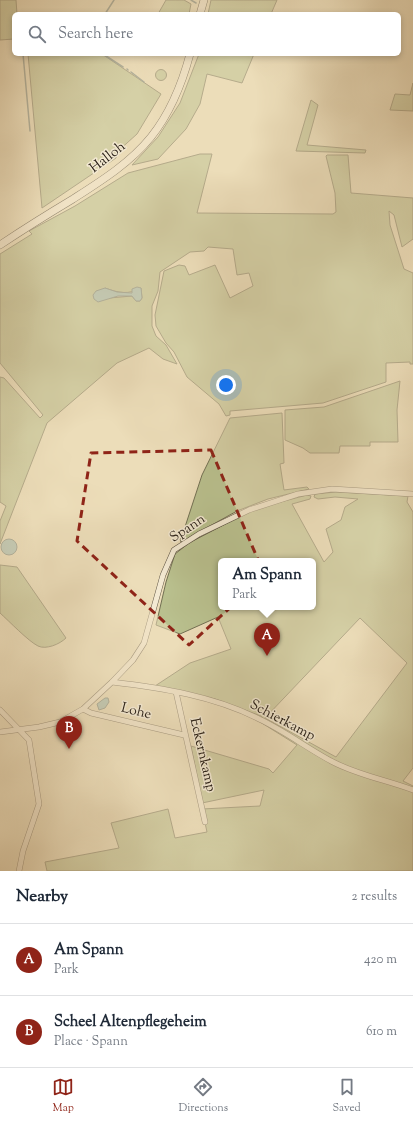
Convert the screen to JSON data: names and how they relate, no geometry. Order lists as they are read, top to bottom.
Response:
{
  "streets": {
    "main road": ["Halloh"],
    "street": [
      "Spann",
      "Lohe",
      "Schierkamp",
      "Eckernkamp"
    ]
  },
  "crossings": [
    ["Spann", "Lohe"],
    ["Spann", "Schierkamp"],
    ["Lohe", "Eckernkamp"],
    ["Schierkamp", "Eckernkamp"]
  ],
  "page": {
    "search": "Search here",
    "popup": ["Am Spann", "Park"],
    "pins": ["A", "B"],
    "heading": ["Nearby", "2 results"],
    "list": [
      {
        "mark": "A",
        "name": "Am Spann",
        "note": "Park",
        "value": "420 m"
      },
      {
        "mark": "B",
        "name": "Scheel Altenpflegeheim",
        "note": "Place · Spann",
        "value": "610 m"
      }
    ],
    "nav": ["Map", "Directions", "Saved"]
  }
}
